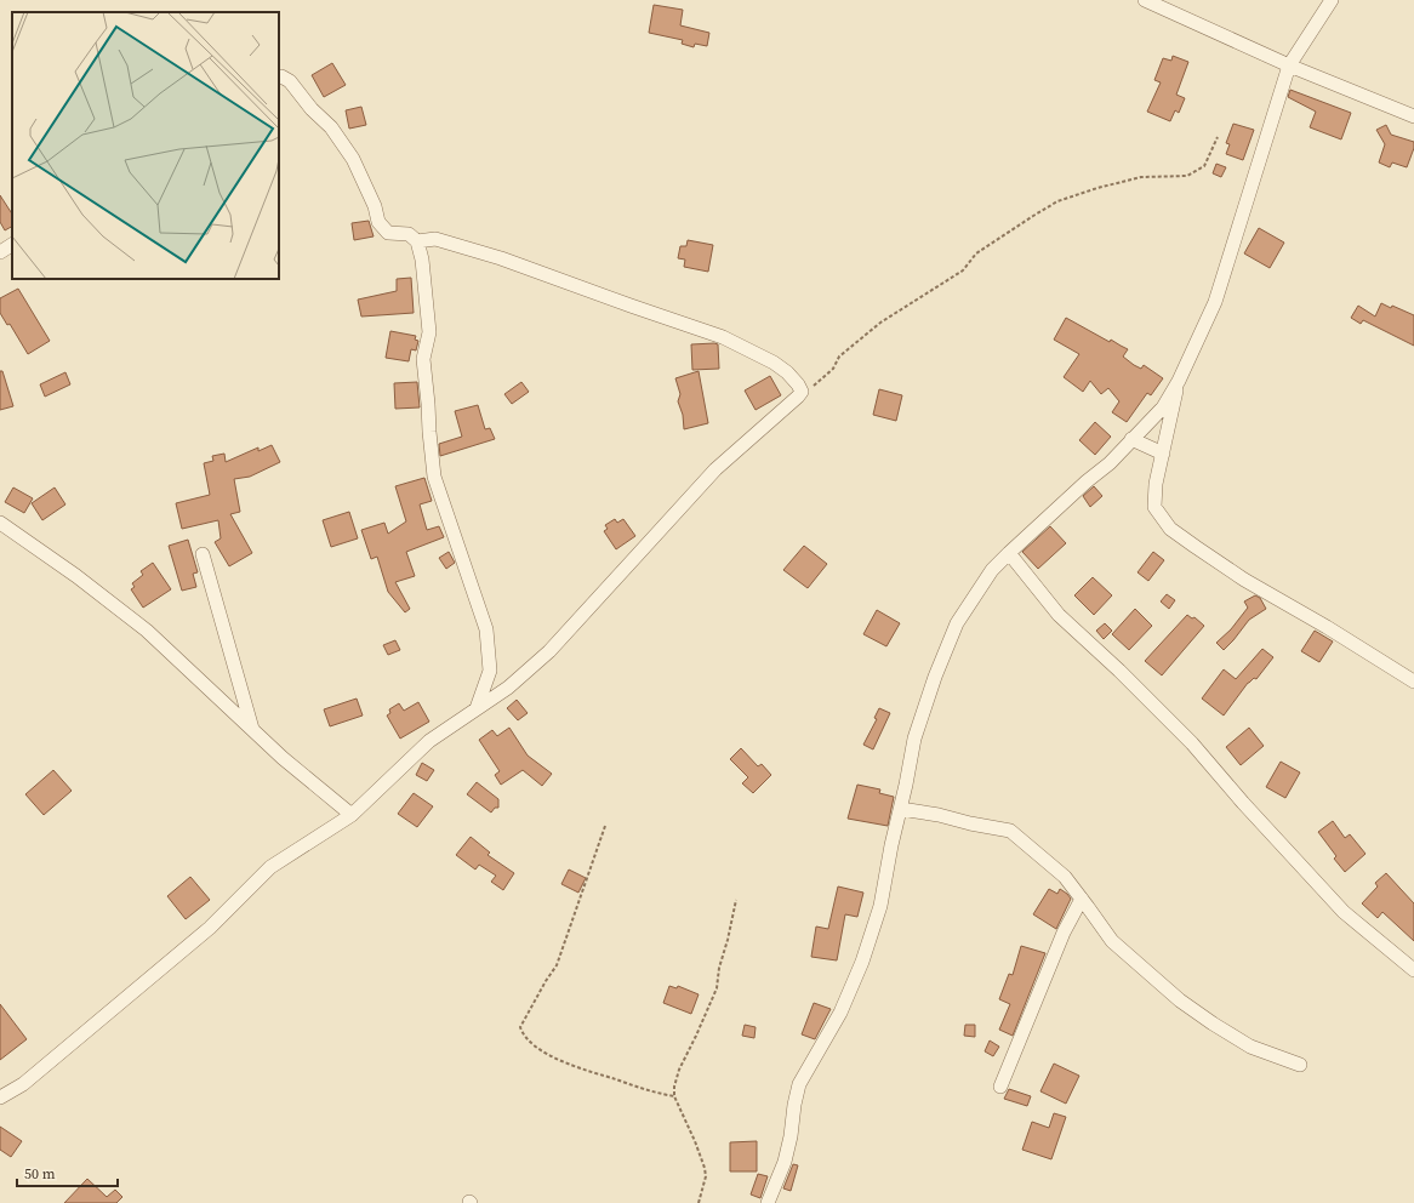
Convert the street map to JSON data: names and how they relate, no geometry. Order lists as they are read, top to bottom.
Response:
{
  "scale_bar": "50 m"
}
